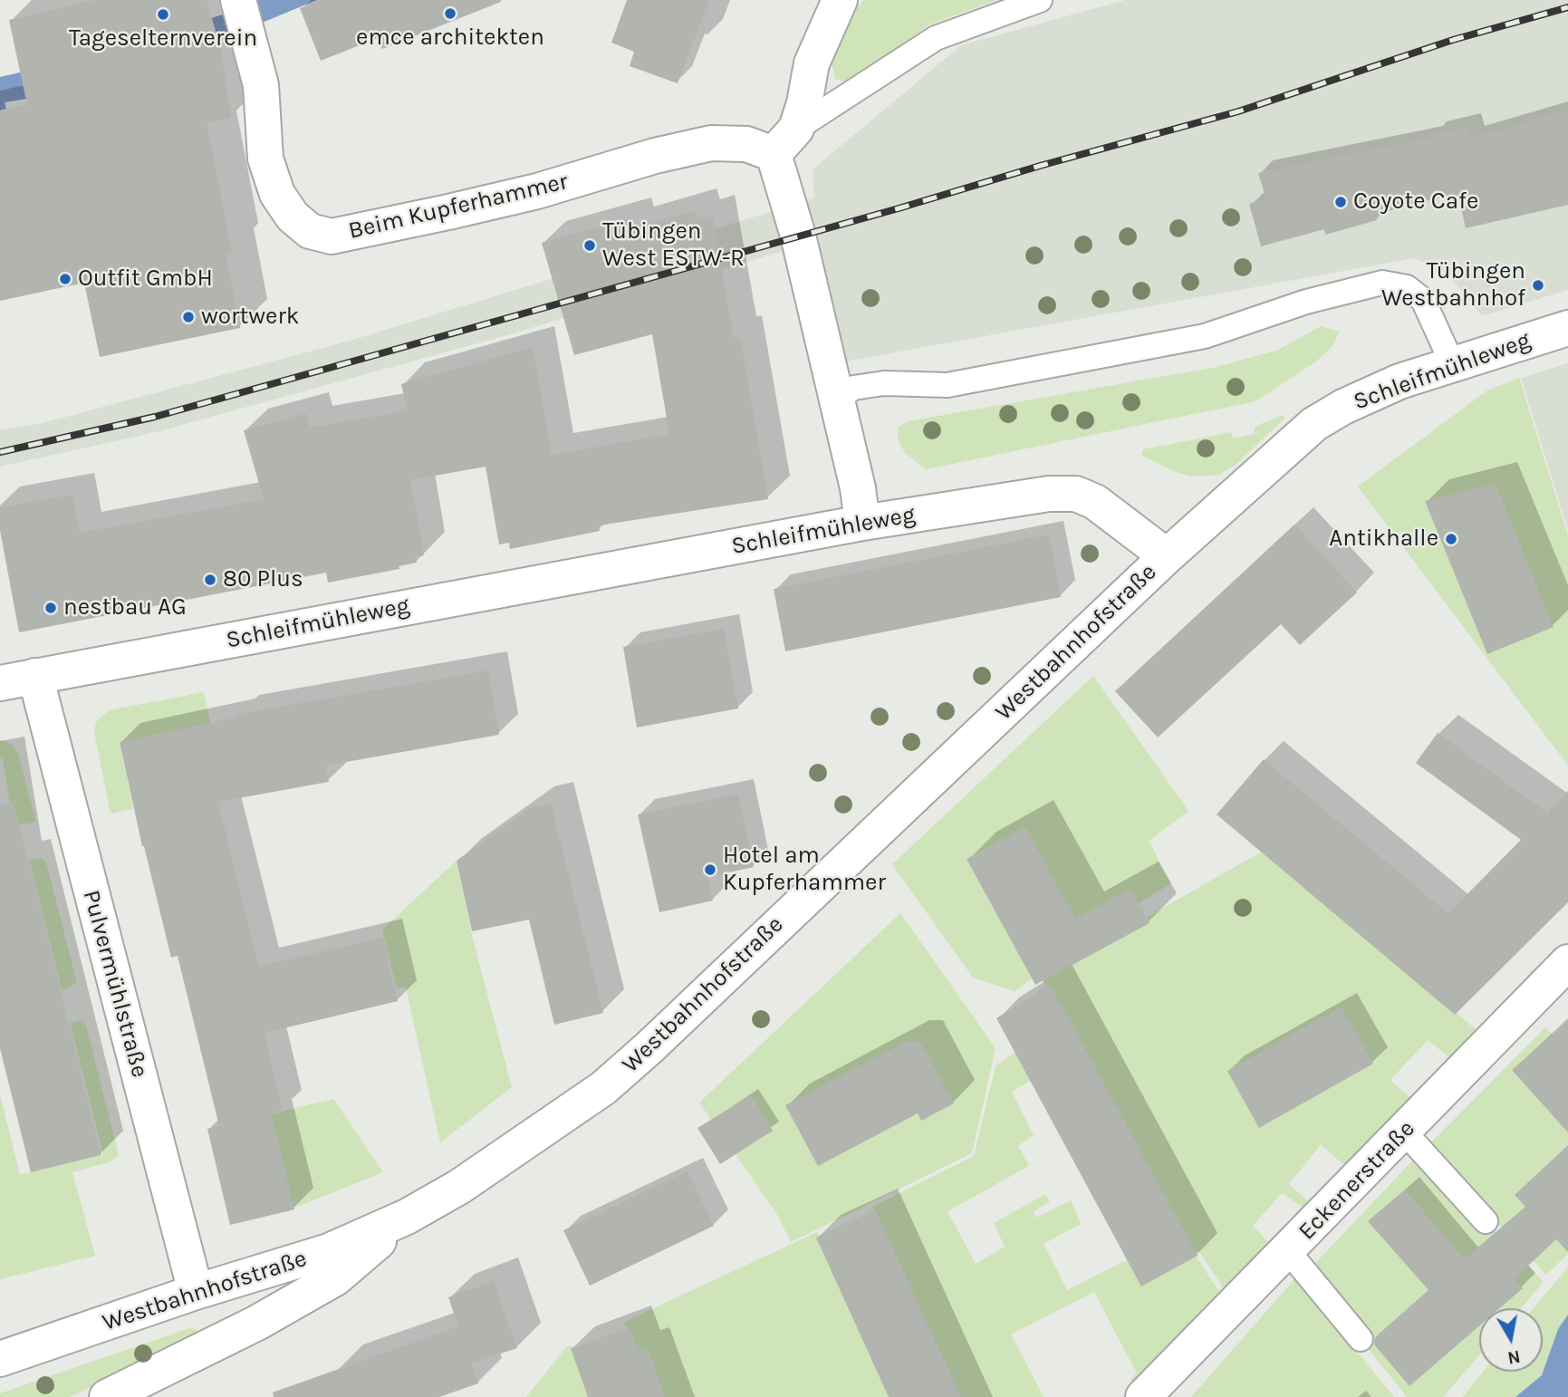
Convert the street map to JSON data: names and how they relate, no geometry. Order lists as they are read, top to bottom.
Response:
{
  "streets": {
    "street": [
      "Beim Kupferhammer",
      "Schleifmühleweg",
      "Westbahnhofstraße",
      "Pulvermühlstraße",
      "Eckenerstraße"
    ]
  },
  "crossings": [
    ["Schleifmühleweg", "Westbahnhofstraße"],
    ["Schleifmühleweg", "Pulvermühlstraße"],
    ["Westbahnhofstraße", "Pulvermühlstraße"]
  ],
  "places": [
    "emce architekten",
    "Tageselternverein",
    "Coyote Cafe",
    "Tübingen West ESTW-R",
    "Outfit GmbH",
    "Tübingen Westbahnhof",
    "wortwerk",
    "Antikhalle",
    "80 Plus",
    "nestbau AG",
    "Hotel am Kupferhammer"
  ],
  "north": "bottom"
}
